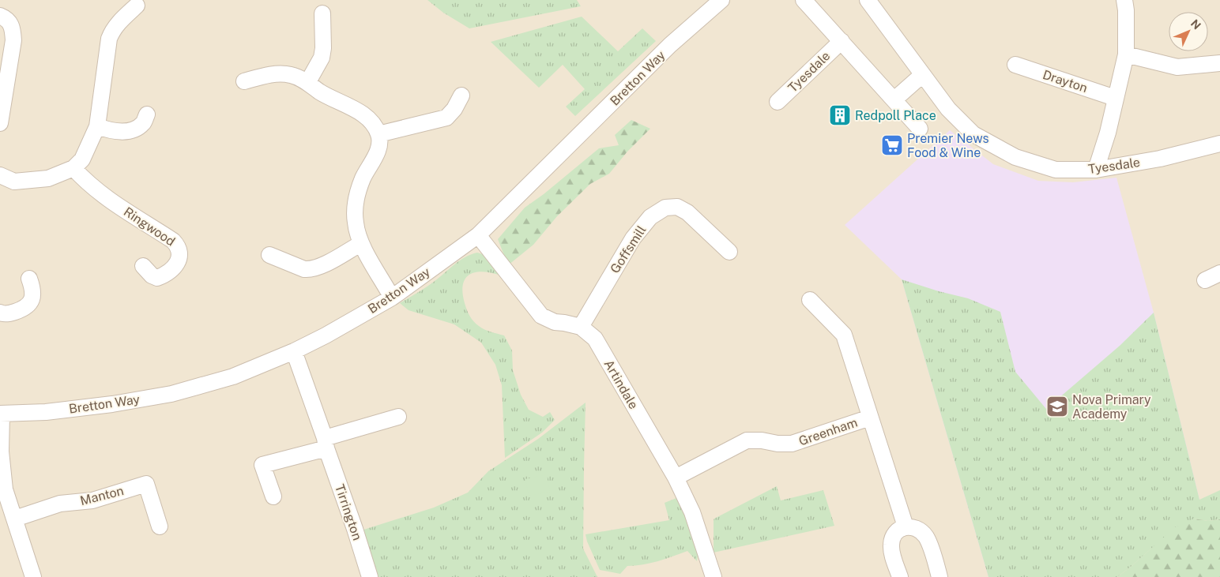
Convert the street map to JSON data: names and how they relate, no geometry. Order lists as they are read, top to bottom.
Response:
{
  "streets": {
    "street": [
      "Tyesdale",
      "Bretton Way",
      "Drayton",
      "Ringwood",
      "Goffsmill",
      "Artindale",
      "Greenham",
      "Manton",
      "Tirrington"
    ]
  },
  "crossings": [
    ["Bretton Way", "Tirrington"],
    ["Goffsmill", "Artindale"],
    ["Artindale", "Greenham"]
  ],
  "places": {
    "building": ["Redpoll Place"],
    "supermarket": ["Premier News Food & Wine"],
    "school or university": ["Nova Primary Academy"]
  },
  "north": "top right"
}
